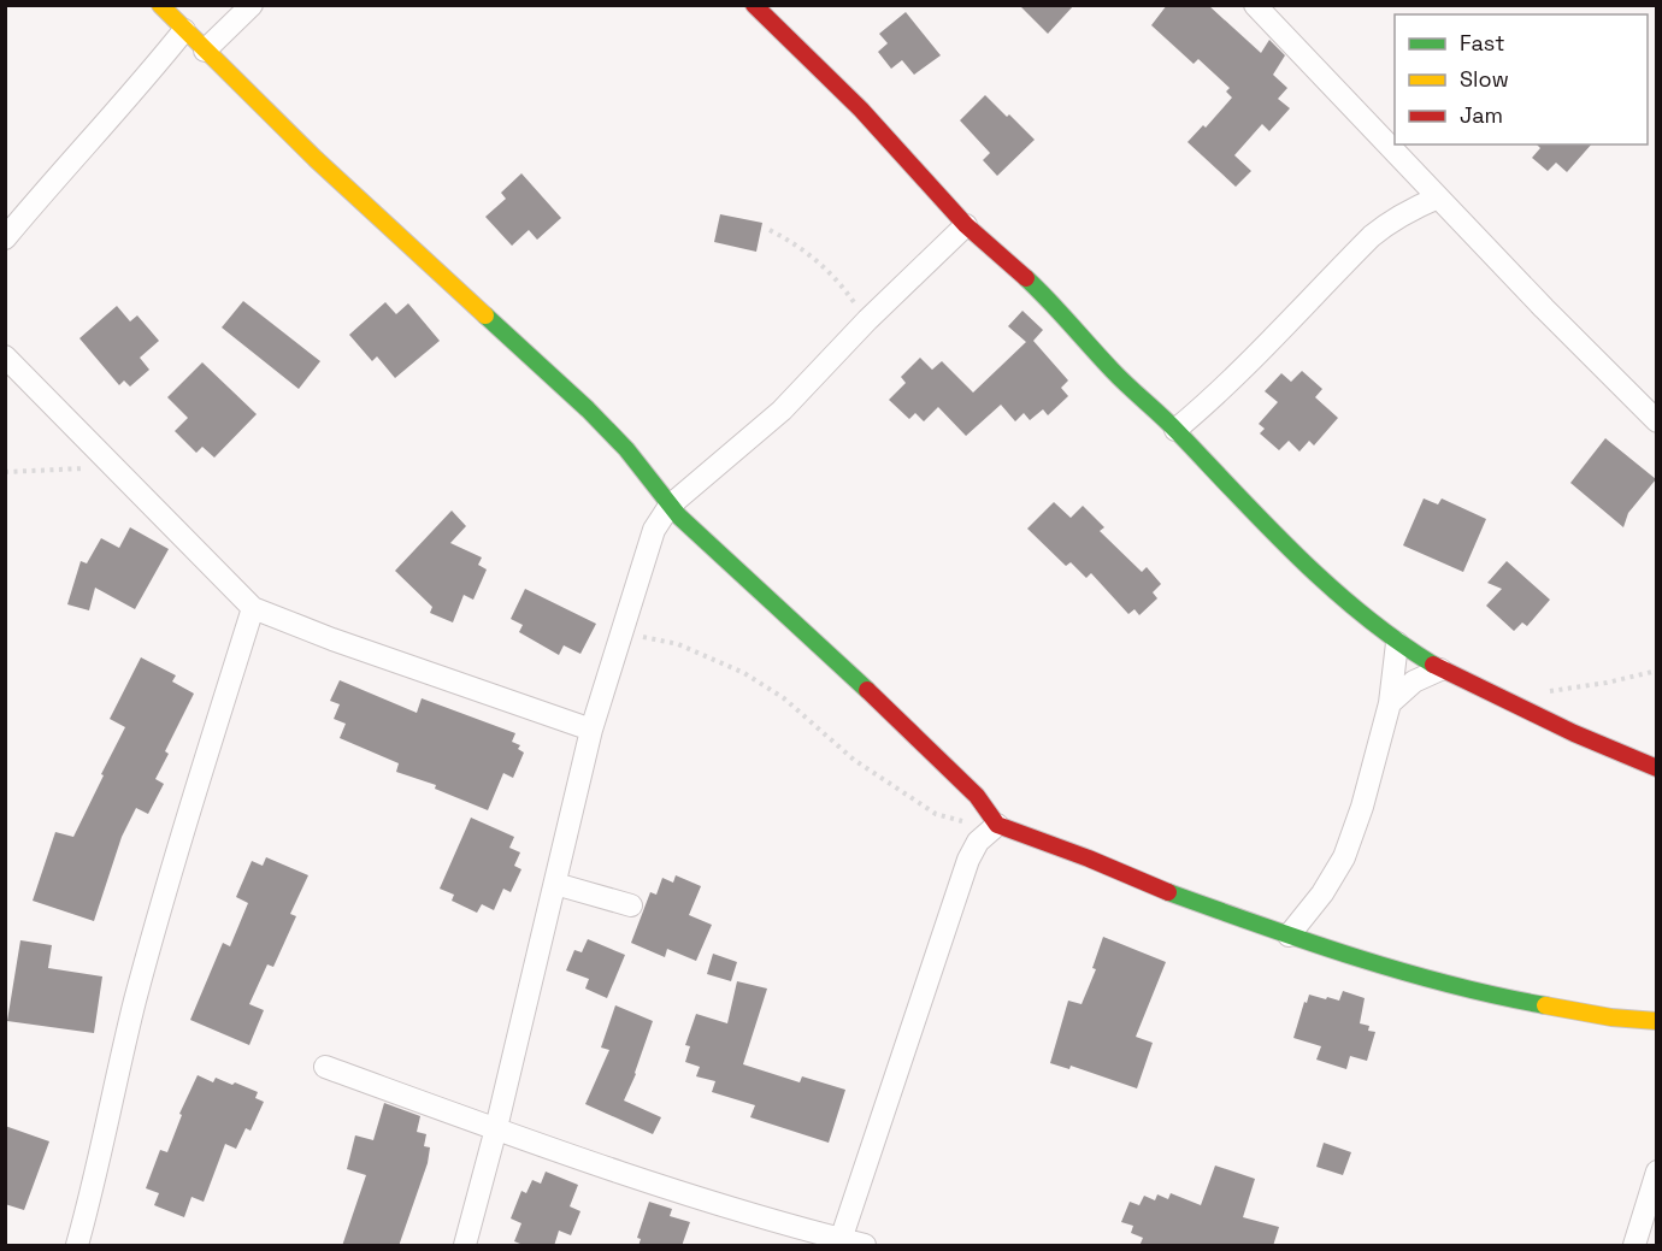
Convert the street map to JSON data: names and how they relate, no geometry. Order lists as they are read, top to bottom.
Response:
{
  "legend": ["Fast", "Slow", "Jam"]
}
